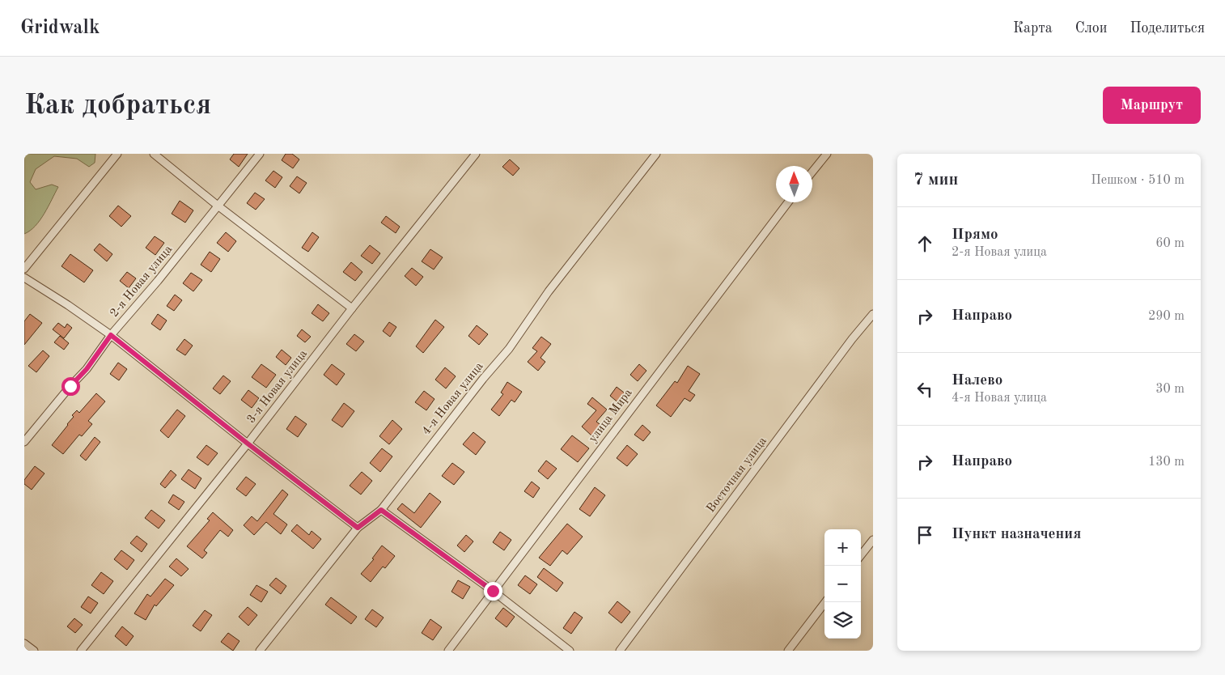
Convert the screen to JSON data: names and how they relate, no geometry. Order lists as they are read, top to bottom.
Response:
{
  "streets": {
    "street": [
      "2-я Новая улица",
      "3-я Новая улица",
      "4-я Новая улица",
      "улица Мира",
      "Восточная улица"
    ]
  },
  "north": "top",
  "page": {
    "header": "Gridwalk",
    "nav": ["Карта", "Слои", "Поделиться"],
    "buttons": "Маршрут",
    "title": "Как добраться",
    "heading": ["7 мин", "Пешком · 510 m"],
    "list": [
      ["Прямо", "2-я Новая улица", "60 m"],
      ["Направо", "290 m"],
      ["Налево", "4-я Новая улица", "30 m"],
      ["Направо", "130 m"],
      "Пункт назначения"
    ],
    "map_buttons": ["+", "−"]
  }
}
